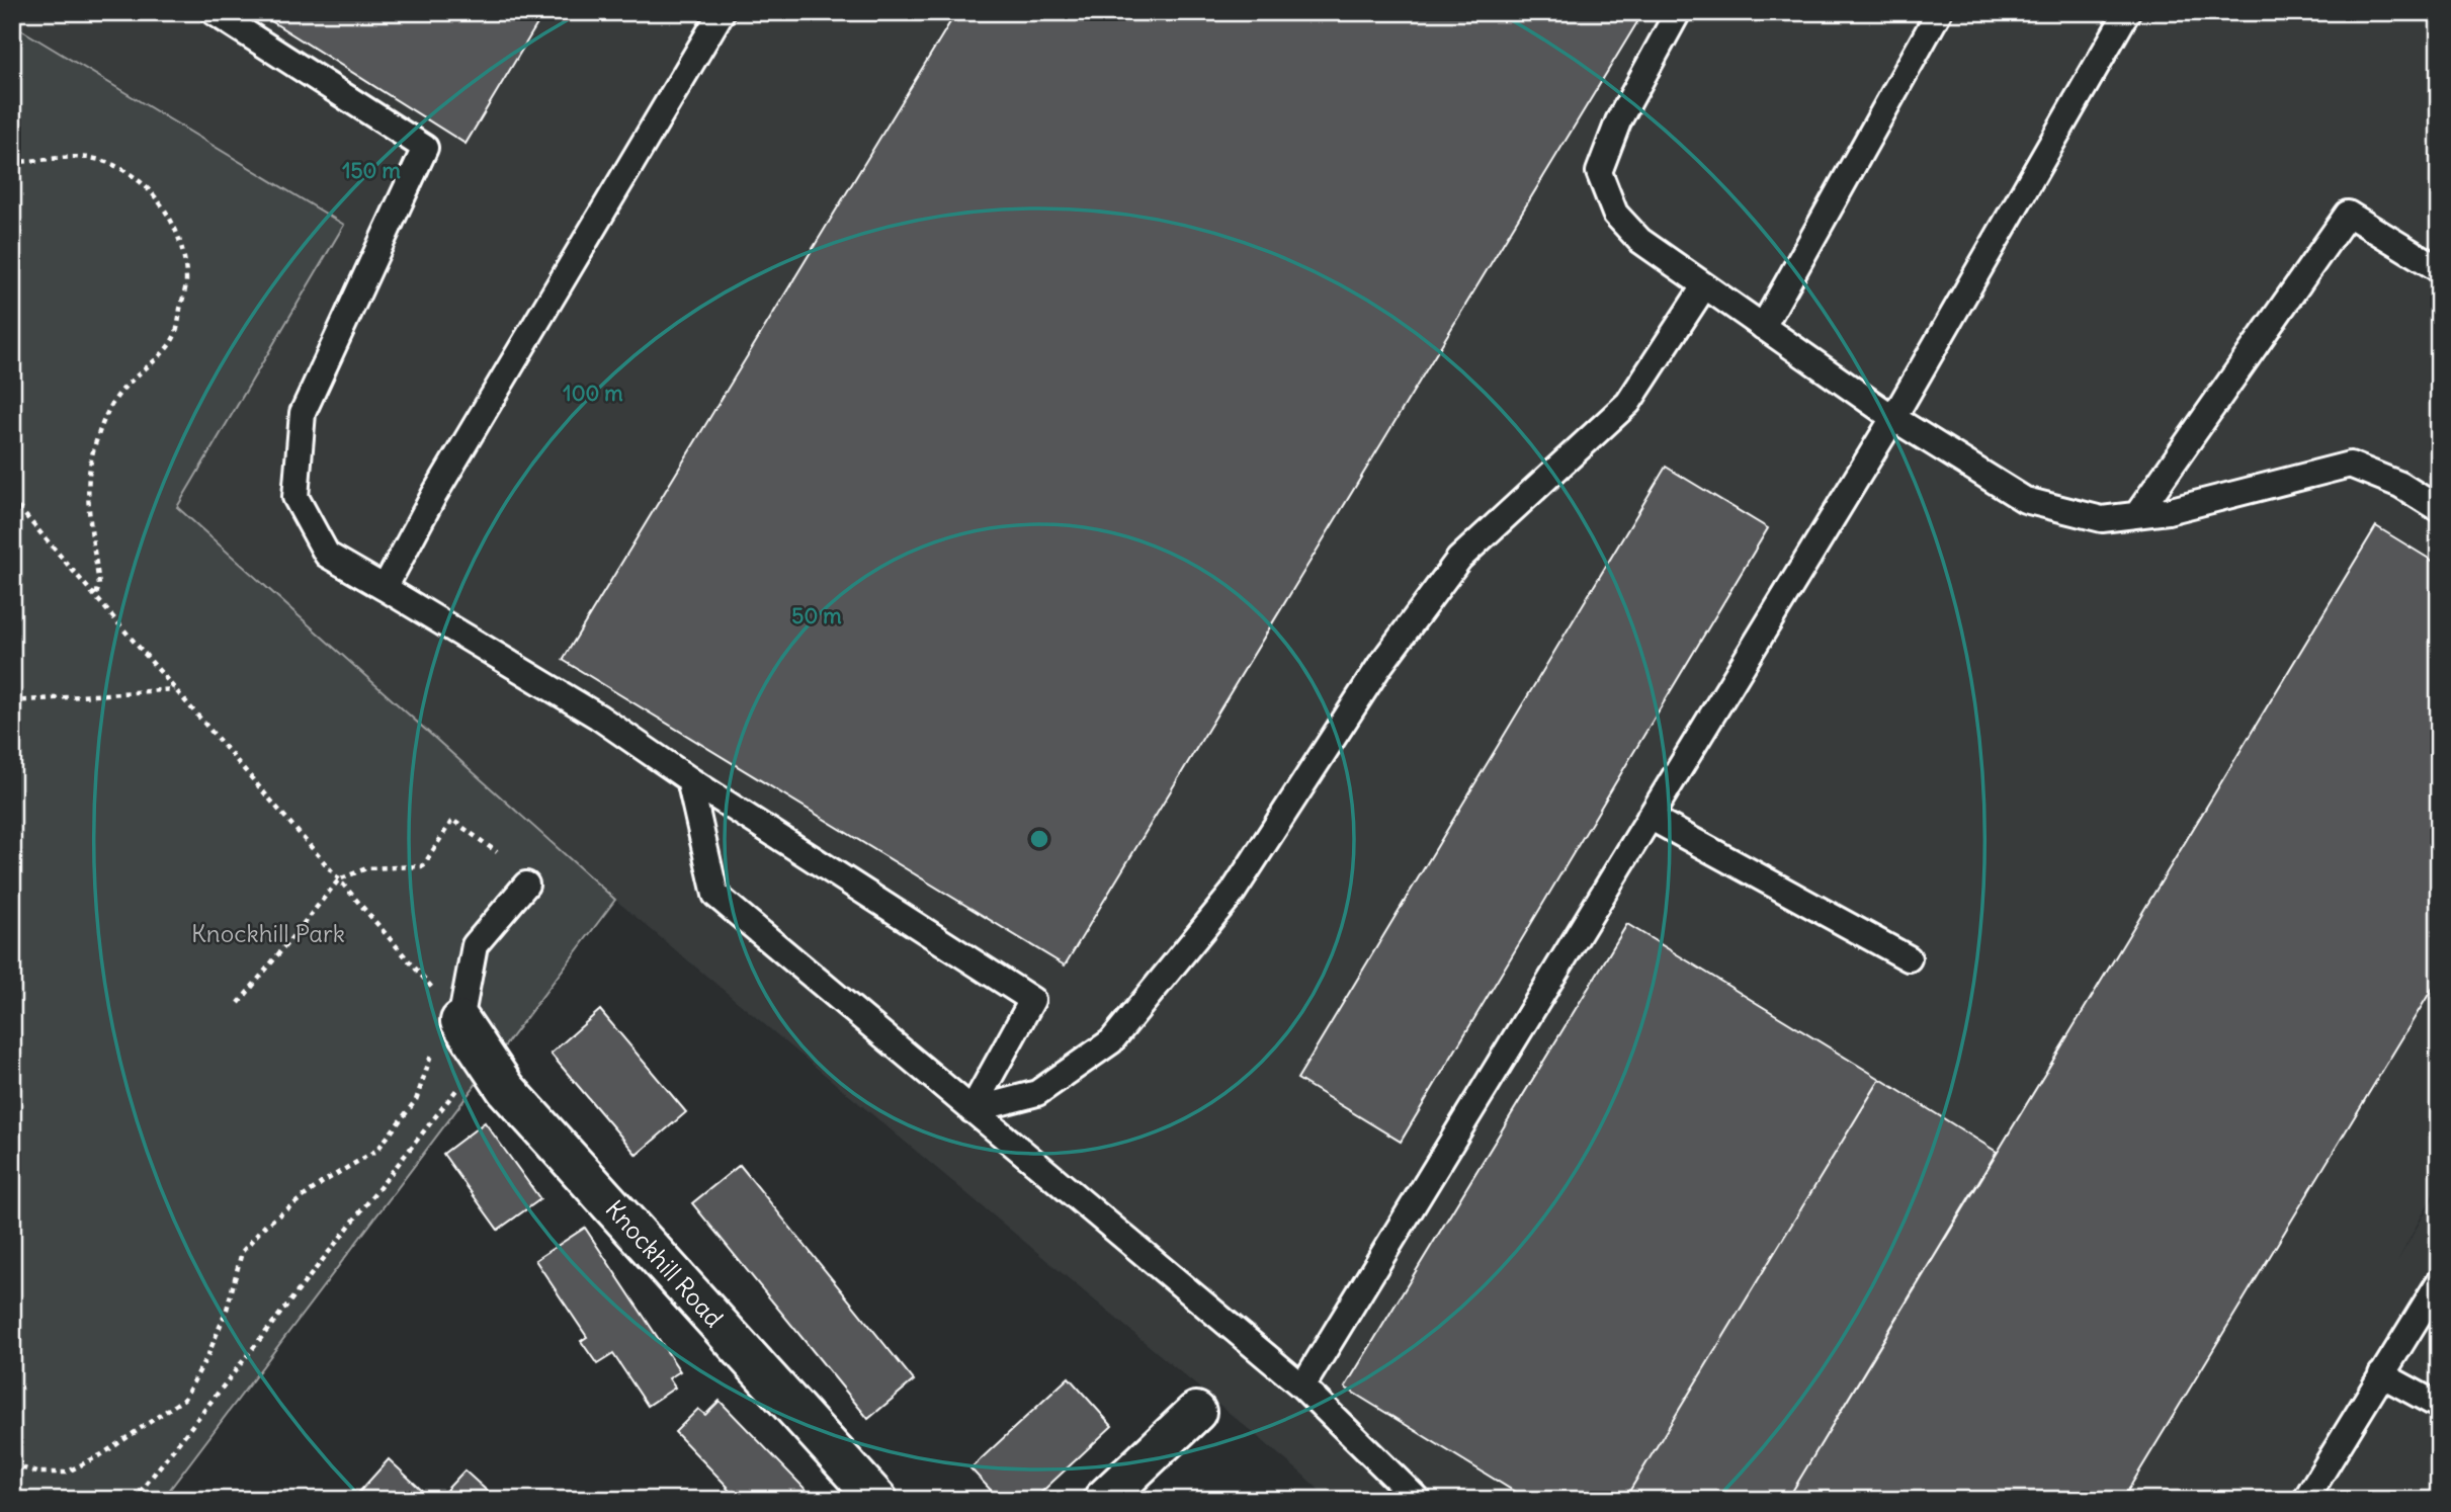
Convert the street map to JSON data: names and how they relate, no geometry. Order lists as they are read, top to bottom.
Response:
{
  "streets": {
    "street": ["Knockhill Road"]
  },
  "parks": ["Knockhill Park"],
  "rings": ["150 m", "100 m", "50 m"]
}
